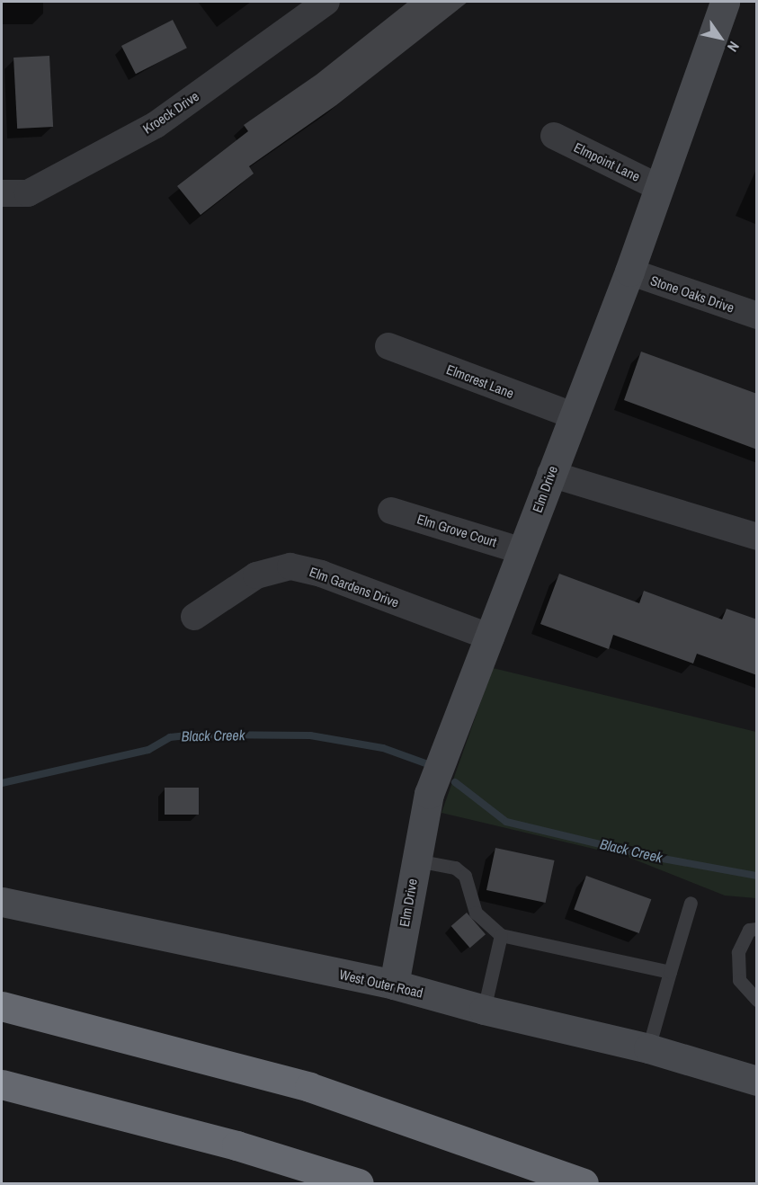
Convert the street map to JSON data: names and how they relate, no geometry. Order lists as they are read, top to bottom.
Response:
{
  "streets": {
    "street": [
      "Kroeck Drive",
      "Elmpoint Lane",
      "Stone Oaks Drive",
      "Elmcrest Lane",
      "Elm Drive",
      "Elm Grove Court",
      "Elm Gardens Drive",
      "West Outer Road"
    ]
  },
  "crossings": [
    ["Elmpoint Lane", "Elm Drive"],
    ["Stone Oaks Drive", "Elm Drive"],
    ["Elmcrest Lane", "Elm Drive"],
    ["Elm Drive", "Elm Grove Court"],
    ["Elm Drive", "Elm Gardens Drive"],
    ["Elm Drive", "West Outer Road"]
  ],
  "water": ["Black Creek"],
  "north": "bottom right"
}
